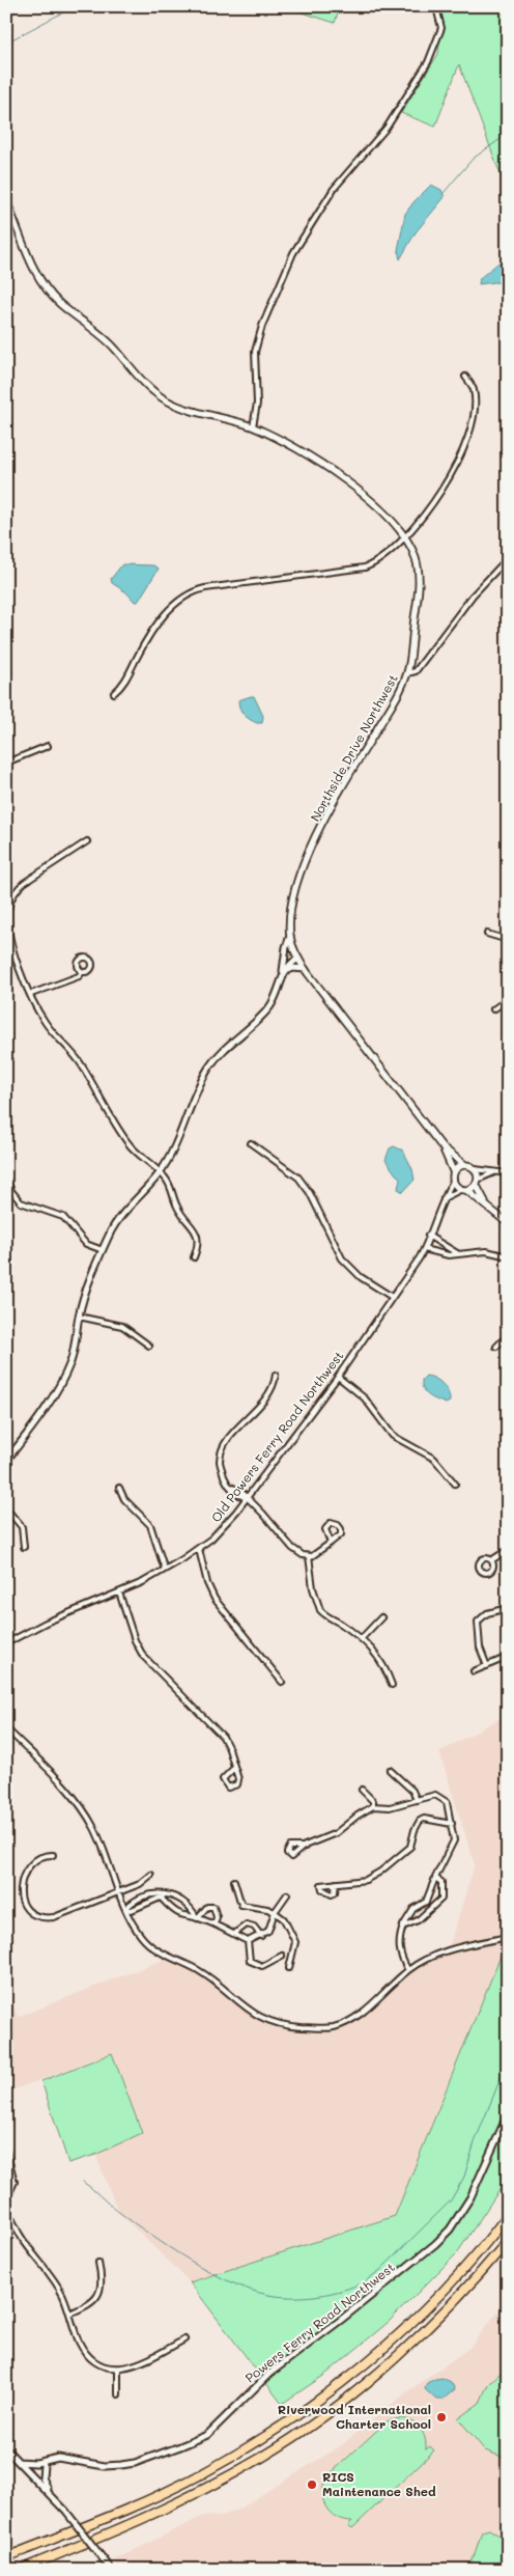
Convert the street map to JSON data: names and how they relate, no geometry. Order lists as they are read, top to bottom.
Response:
{
  "streets": {
    "main road": ["Northside Drive Northwest"],
    "street": ["Old Powers Ferry Road Northwest", "Powers Ferry Road Northwest"]
  },
  "crossings": [
    ["Northside Drive Northwest", "Old Powers Ferry Road Northwest"]
  ],
  "places": ["Riverwood International Charter School", "RICS Maintenance Shed"]
}
